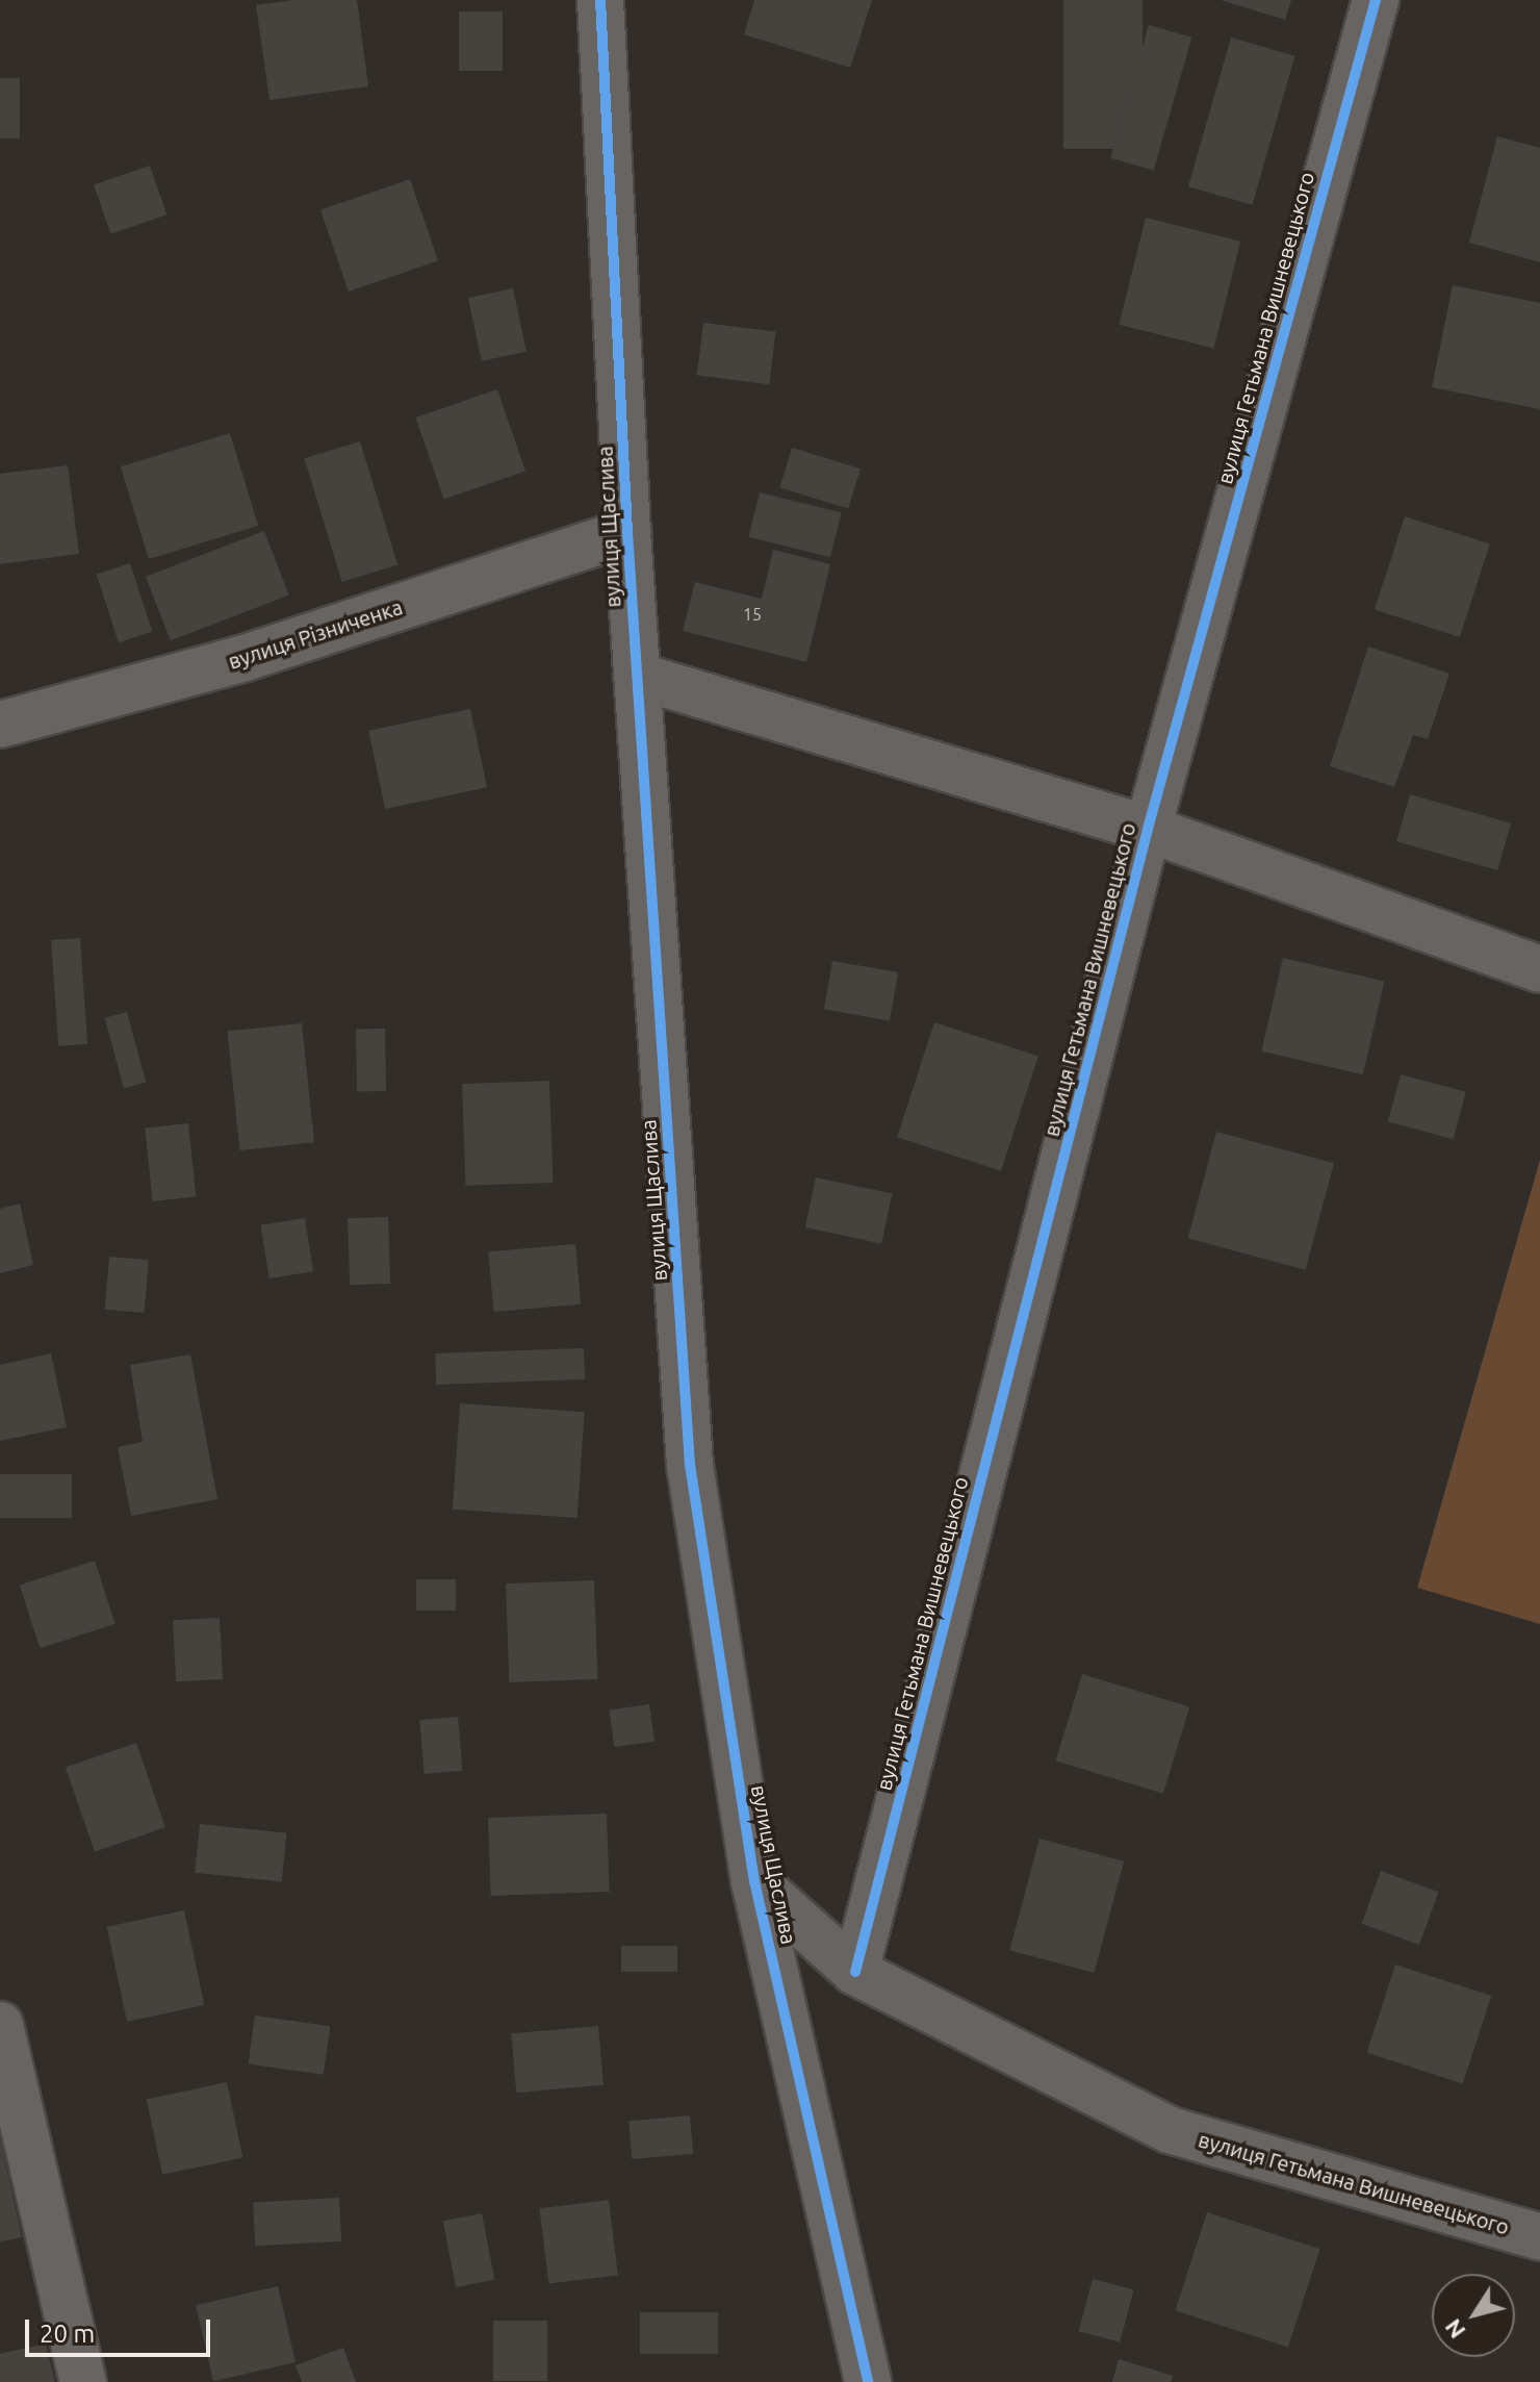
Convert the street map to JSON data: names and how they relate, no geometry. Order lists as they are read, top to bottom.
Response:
{
  "streets": {
    "street": ["вулиця Гетьмана Вишневецького", "вулиця Щаслива", "вулиця Різниченка"]
  },
  "crossings": [
    ["вулиця Гетьмана Вишневецького", "вулиця Щаслива"],
    ["вулиця Щаслива", "вулиця Різниченка"]
  ],
  "house_numbers": ["15"],
  "scale_bar": "20 m",
  "north": "bottom left"
}
